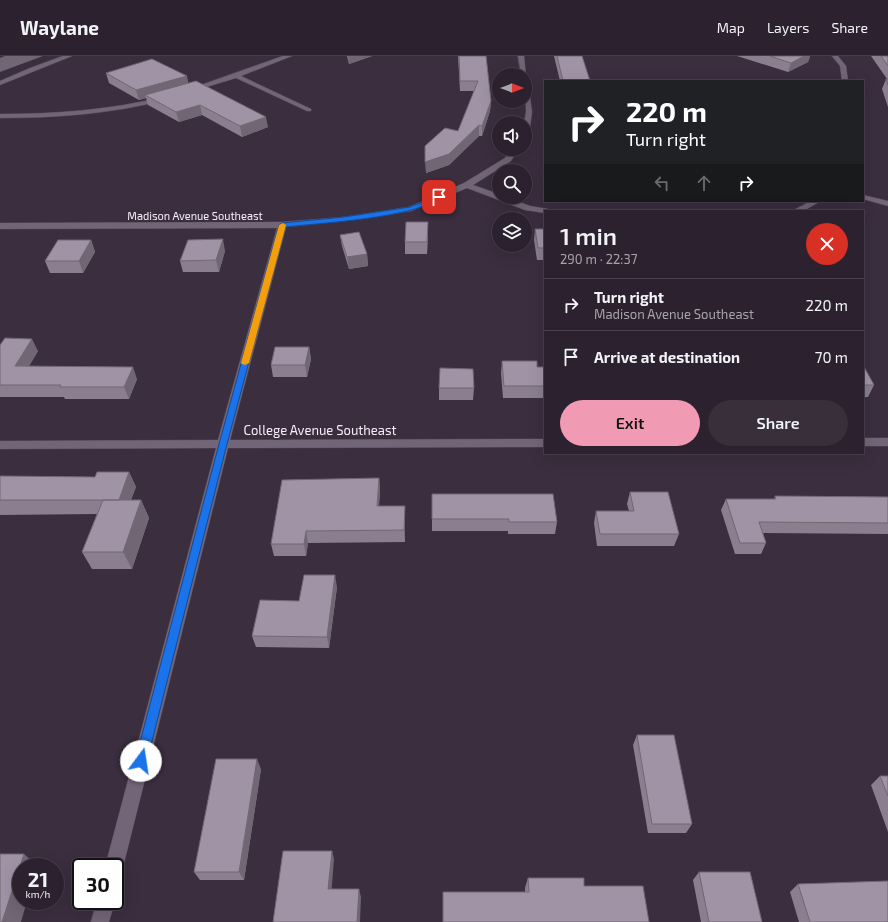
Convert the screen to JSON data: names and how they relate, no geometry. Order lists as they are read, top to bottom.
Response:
{
  "streets": {
    "street": ["Madison Avenue Southeast", "College Avenue Southeast"]
  },
  "north": "right",
  "page": {
    "header": "Waylane",
    "nav": ["Map", "Layers", "Share"],
    "turn": ["220 m", "Turn right"],
    "heading": ["1 min", "290 m · 22:37"],
    "list": [
      {
        "name": "Turn right",
        "note": "Madison Avenue Southeast",
        "value": "220 m"
      },
      {
        "name": "Arrive at destination",
        "value": "70 m"
      }
    ],
    "buttons": ["Exit", "Share"],
    "speed": "21 km/h",
    "limit": "30"
  }
}
